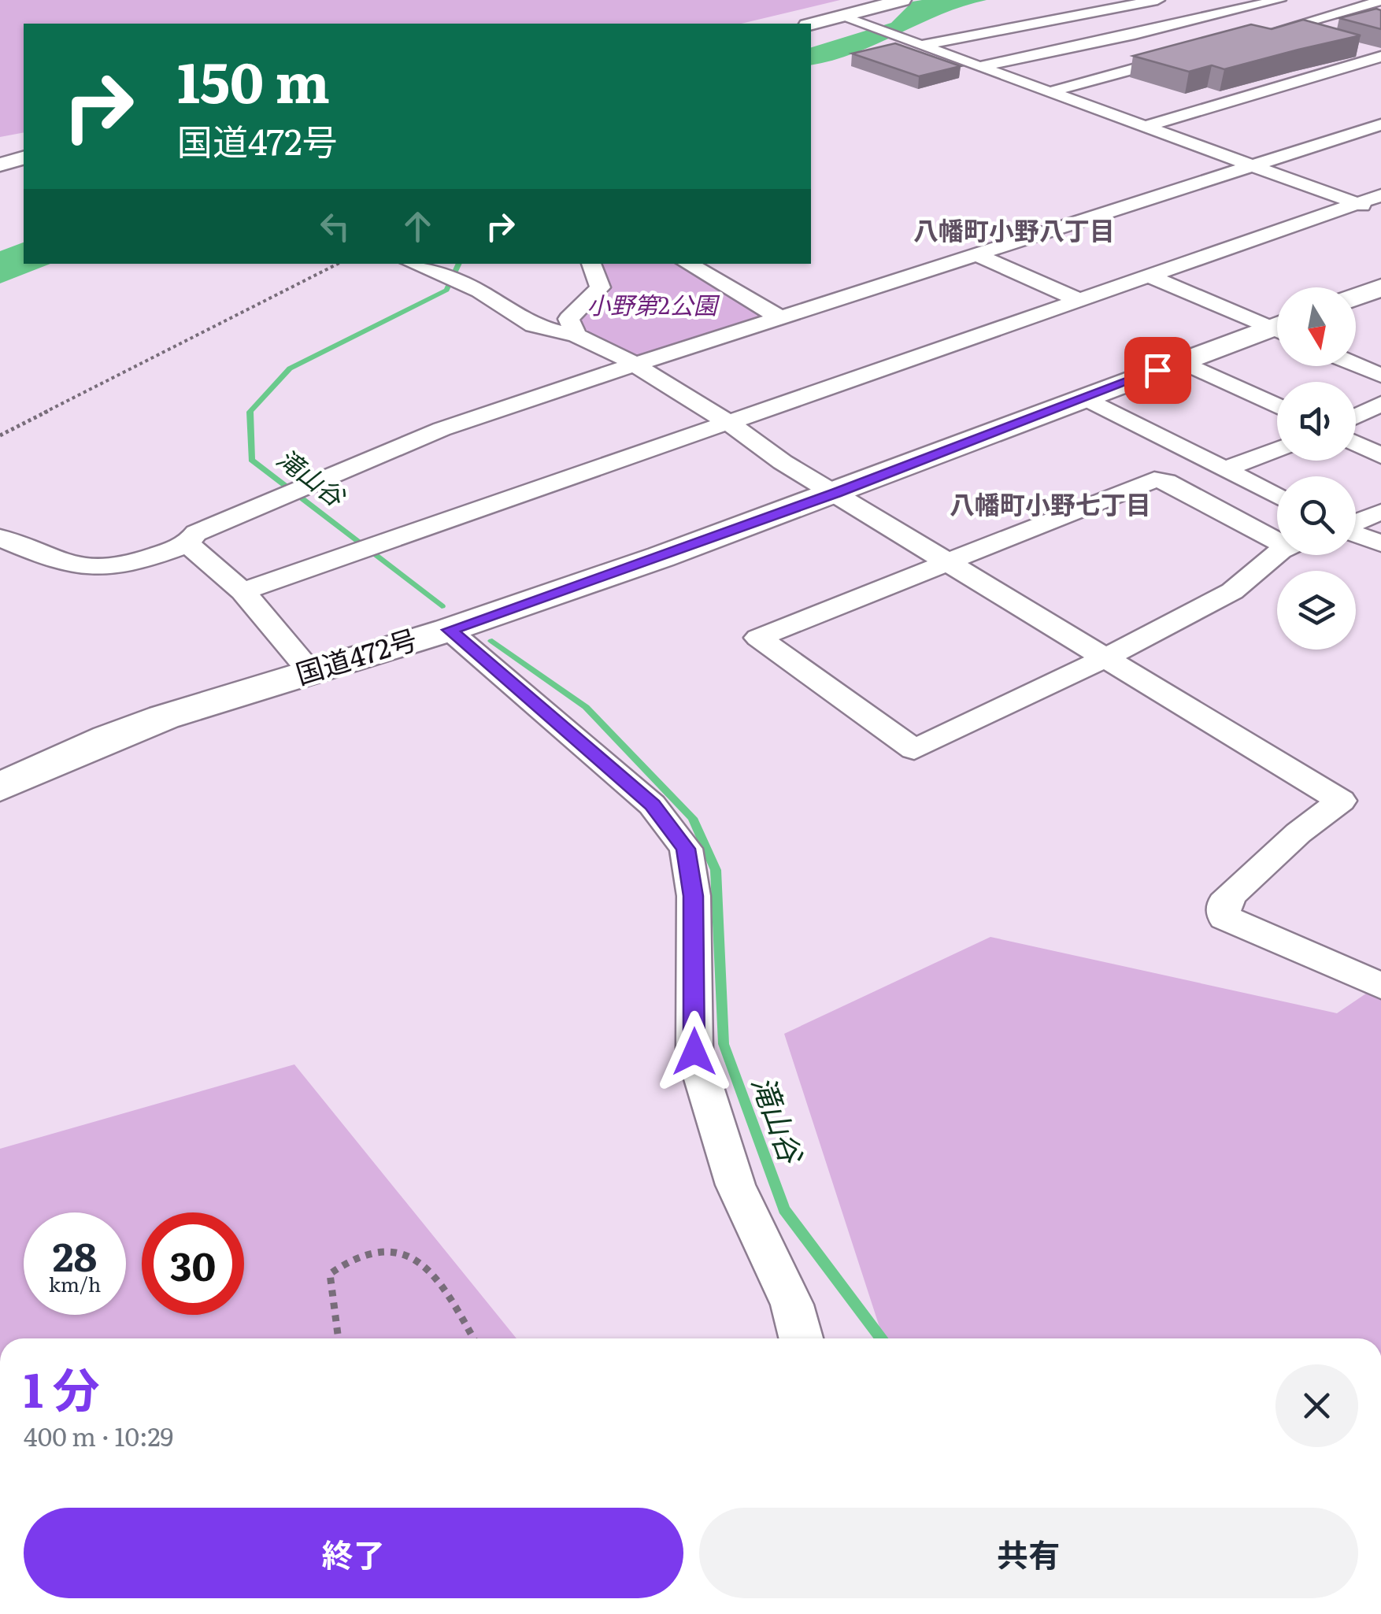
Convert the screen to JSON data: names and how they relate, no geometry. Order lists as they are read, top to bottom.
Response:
{
  "streets": {
    "highway": ["国道472号"]
  },
  "districts": ["八幡町小野八丁目", "八幡町小野七丁目"],
  "water": ["滝山谷"],
  "parks": ["小野第2公園"],
  "north": "bottom",
  "page": {
    "turn": ["150 m", "国道472号"],
    "speed": "28 km/h",
    "limit": "30",
    "heading": ["1 分", "400 m · 10:29"],
    "buttons": ["終了", "共有"]
  }
}
